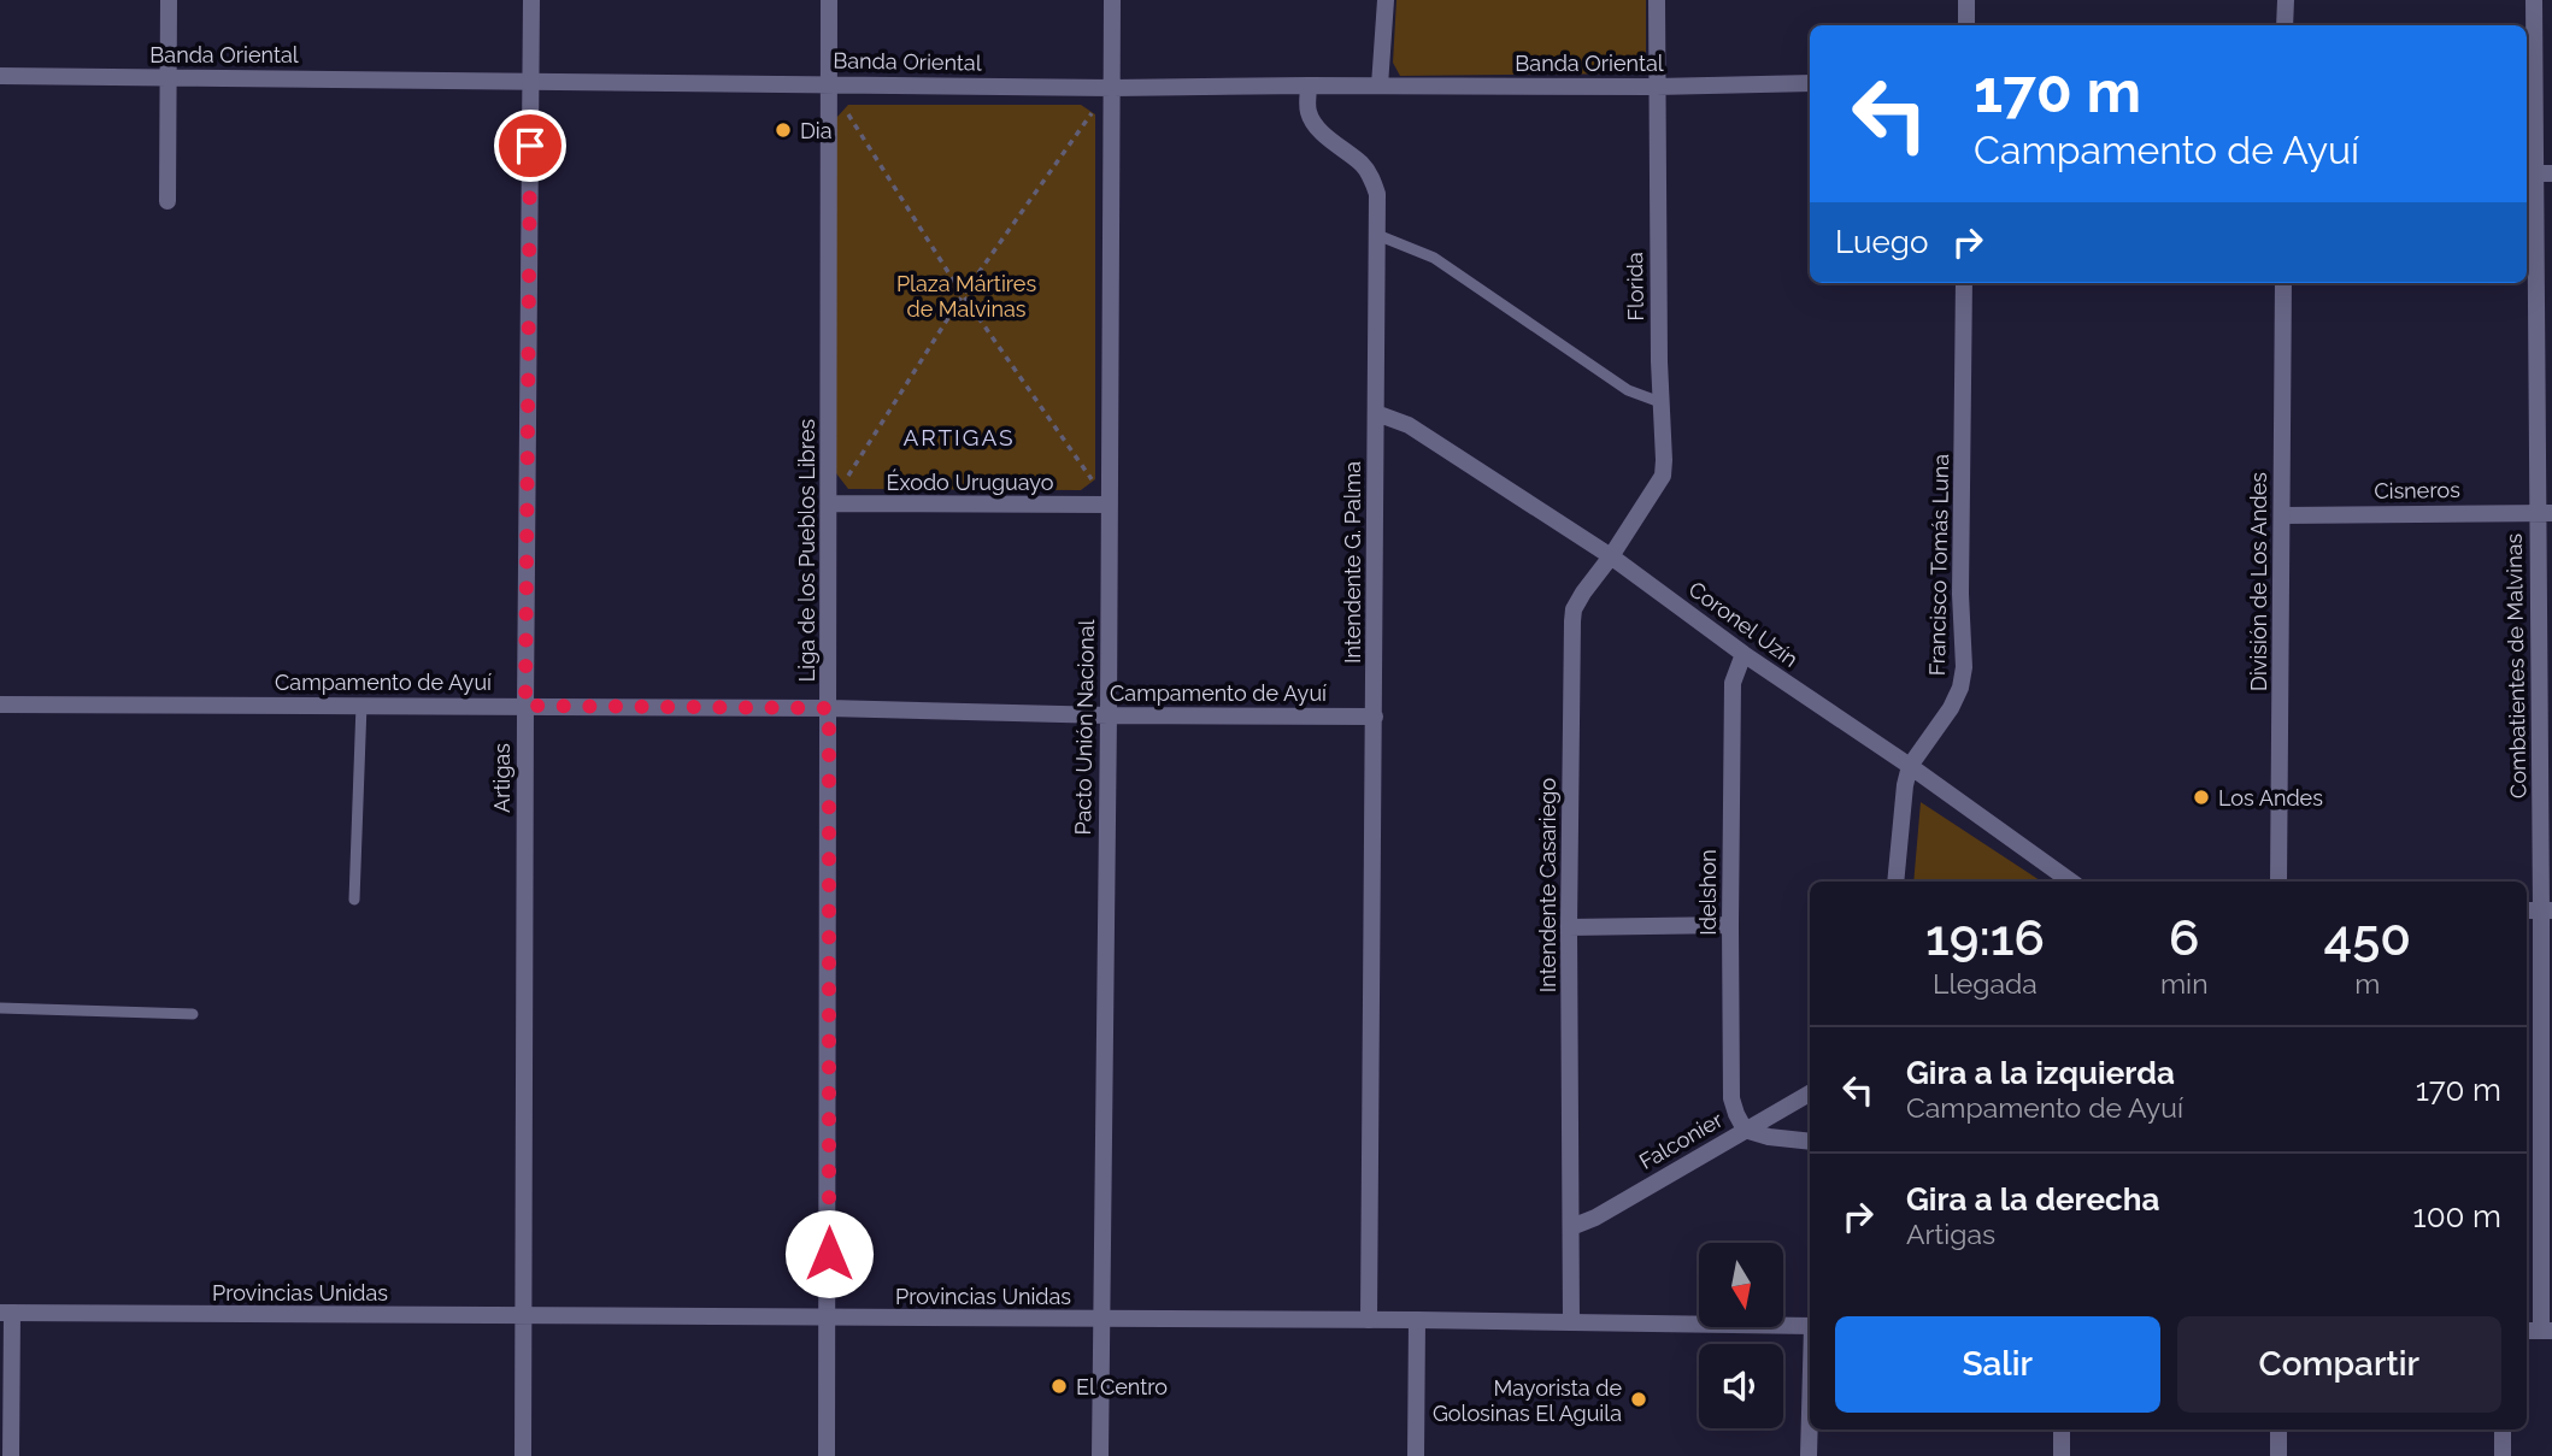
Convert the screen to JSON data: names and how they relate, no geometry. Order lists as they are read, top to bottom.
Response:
{
  "streets": {
    "street": [
      "Banda Oriental",
      "Florida",
      "Éxodo Uruguayo",
      "Cisneros",
      "Liga de los Pueblos Libres",
      "Intendente G. Palma",
      "Francisco Tomás Luna",
      "División de Los Andes",
      "Coronel Uzín",
      "Combatientes de Malvinas",
      "Campamento de Ayuí",
      "Pacto Unión Nacional",
      "Artigas",
      "Intendente Casariego",
      "Idelshon",
      "Falconier",
      "Provincias Unidas"
    ]
  },
  "crossings": [
    ["Banda Oriental", "Florida"],
    ["Banda Oriental", "Liga de los Pueblos Libres"],
    ["Banda Oriental", "Intendente G. Palma"],
    ["Banda Oriental", "Pacto Unión Nacional"],
    ["Banda Oriental", "Artigas"],
    ["Florida", "Coronel Uzín"],
    ["Florida", "Intendente Casariego"],
    ["Éxodo Uruguayo", "Liga de los Pueblos Libres"],
    ["Éxodo Uruguayo", "Pacto Unión Nacional"],
    ["Cisneros", "División de Los Andes"],
    ["Cisneros", "Combatientes de Malvinas"],
    ["Liga de los Pueblos Libres", "Campamento de Ayuí"],
    ["Liga de los Pueblos Libres", "Provincias Unidas"],
    ["Intendente G. Palma", "Coronel Uzín"],
    ["Intendente G. Palma", "Campamento de Ayuí"],
    ["Intendente G. Palma", "Provincias Unidas"],
    ["Francisco Tomás Luna", "Coronel Uzín"],
    ["Coronel Uzín", "Intendente Casariego"],
    ["Coronel Uzín", "Idelshon"],
    ["Campamento de Ayuí", "Pacto Unión Nacional"],
    ["Campamento de Ayuí", "Artigas"],
    ["Pacto Unión Nacional", "Provincias Unidas"],
    ["Artigas", "Provincias Unidas"],
    ["Intendente Casariego", "Falconier"],
    ["Idelshon", "Falconier"]
  ],
  "districts": ["ARTIGAS"],
  "parks": ["Plaza Mártires de Malvinas"],
  "places": [
    "Dia",
    "Los Andes",
    "El Centro",
    "Mayorista de Golosinas El Aguila"
  ],
  "north": "bottom",
  "page": {
    "turn": ["170 m", "Campamento de Ayuí"],
    "then": "Luego",
    "eta": [
      "19:16",
      "Llegada",
      "6",
      "min",
      "450",
      "m"
    ],
    "list": [
      {
        "name": "Gira a la izquierda",
        "note": "Campamento de Ayuí",
        "value": "170 m"
      },
      {
        "name": "Gira a la derecha",
        "note": "Artigas",
        "value": "100 m"
      }
    ],
    "buttons": ["Salir", "Compartir"]
  }
}
